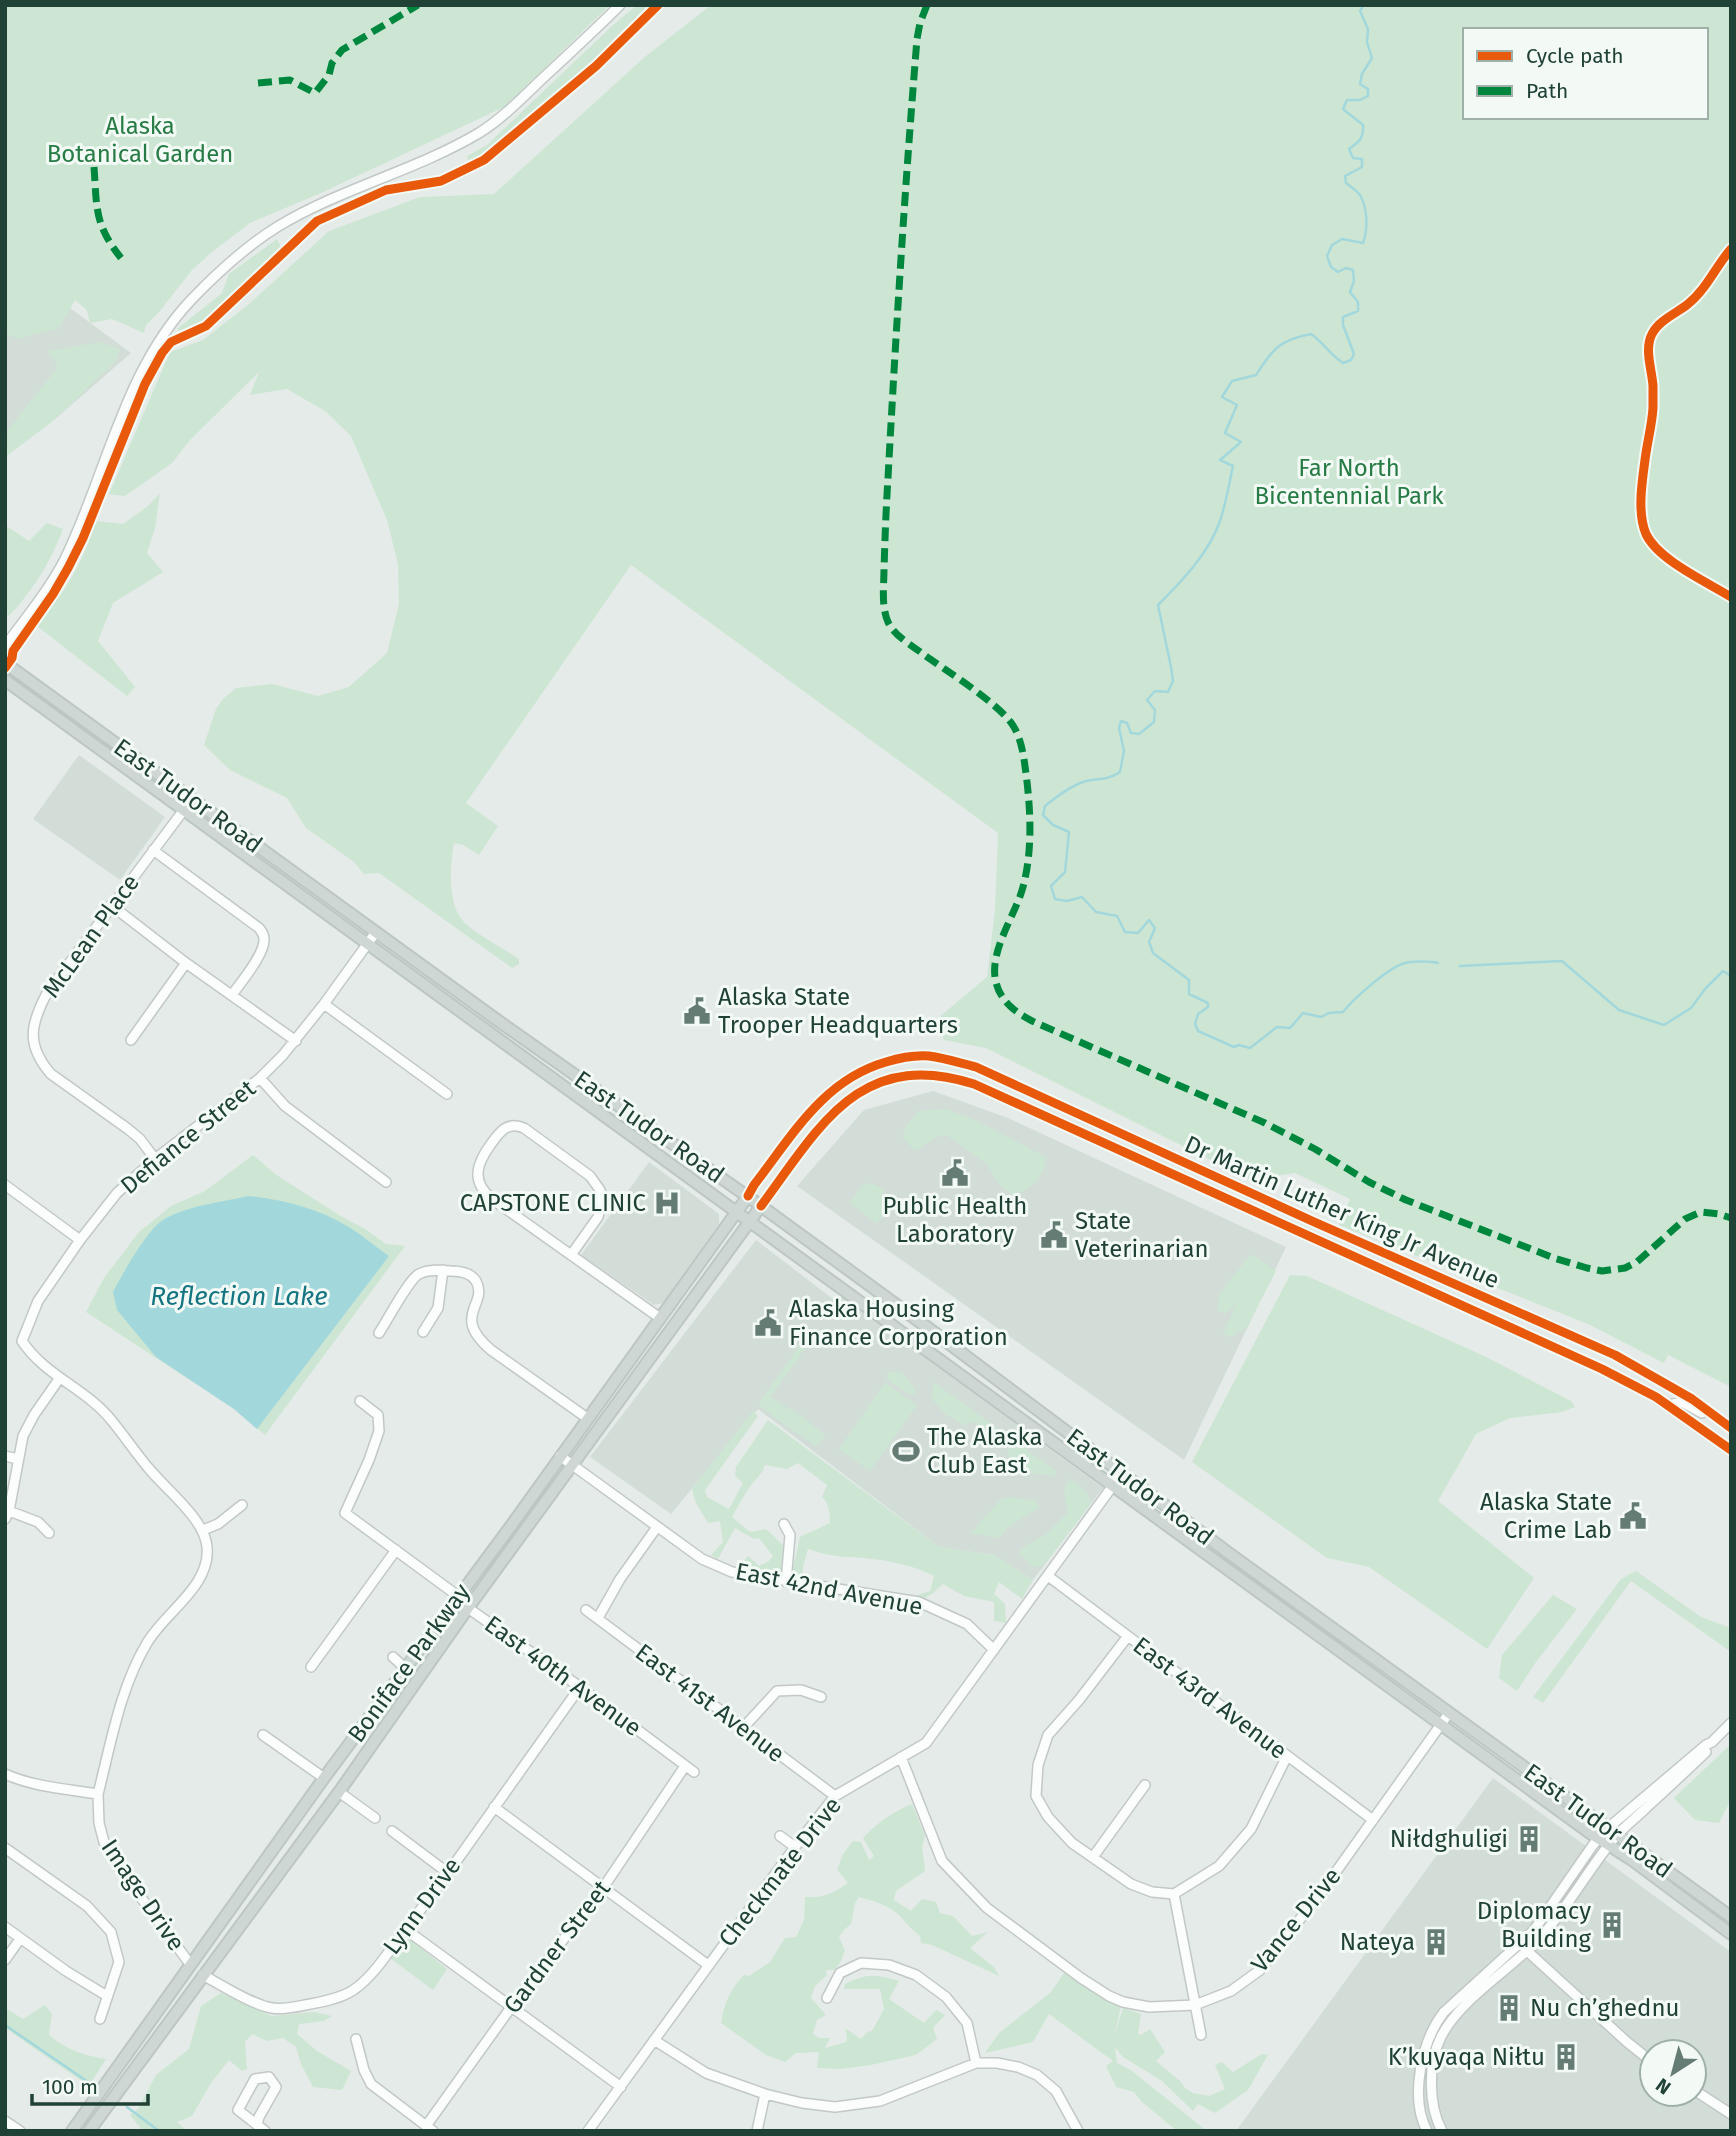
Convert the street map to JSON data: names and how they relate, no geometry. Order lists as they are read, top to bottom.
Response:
{
  "streets": {
    "main road": ["East Tudor Road", "Boniface Parkway"],
    "street": [
      "McLean Place",
      "Defiance Street",
      "Dr Martin Luther King Jr Avenue",
      "East 42nd Avenue",
      "East 40th Avenue",
      "East 43rd Avenue",
      "East 41st Avenue",
      "Checkmate Drive",
      "Image Drive",
      "Lynn Drive",
      "Vance Drive",
      "Gardner Street"
    ]
  },
  "crossings": [
    ["East Tudor Road", "McLean Place"],
    ["East Tudor Road", "Defiance Street"],
    ["East Tudor Road", "Dr Martin Luther King Jr Avenue"],
    ["East Tudor Road", "Boniface Parkway"],
    ["East Tudor Road", "Checkmate Drive"],
    ["East Tudor Road", "Vance Drive"],
    ["McLean Place", "Defiance Street"],
    ["Dr Martin Luther King Jr Avenue", "Boniface Parkway"],
    ["East 42nd Avenue", "Boniface Parkway"],
    ["East 42nd Avenue", "Checkmate Drive"],
    ["Boniface Parkway", "East 40th Avenue"],
    ["Boniface Parkway", "Image Drive"],
    ["Boniface Parkway", "Lynn Drive"],
    ["East 40th Avenue", "Lynn Drive"],
    ["East 40th Avenue", "Gardner Street"],
    ["East 43rd Avenue", "Checkmate Drive"],
    ["East 43rd Avenue", "Vance Drive"],
    ["East 41st Avenue", "Checkmate Drive"],
    ["Checkmate Drive", "Vance Drive"]
  ],
  "water": ["Reflection Lake"],
  "parks": ["Alaska Botanical Garden", "Far North Bicentennial Park"],
  "places": {
    "public building": [
      "Alaska State Trooper Headquarters",
      "Public Health Laboratory",
      "State Veterinarian",
      "Alaska Housing Finance Corporation",
      "Alaska State Crime Lab"
    ],
    "hospital": ["CAPSTONE CLINIC"],
    "sports": ["The Alaska Club East"],
    "building": [
      "Niłdghuligi",
      "Diplomacy Building",
      "Nateya",
      "Nu ch’ghednu",
      "K’kuyaqa Niłtu"
    ]
  },
  "legend": ["Cycle path", "Path"],
  "scale_bar": "100 m",
  "north": "bottom left"
}
